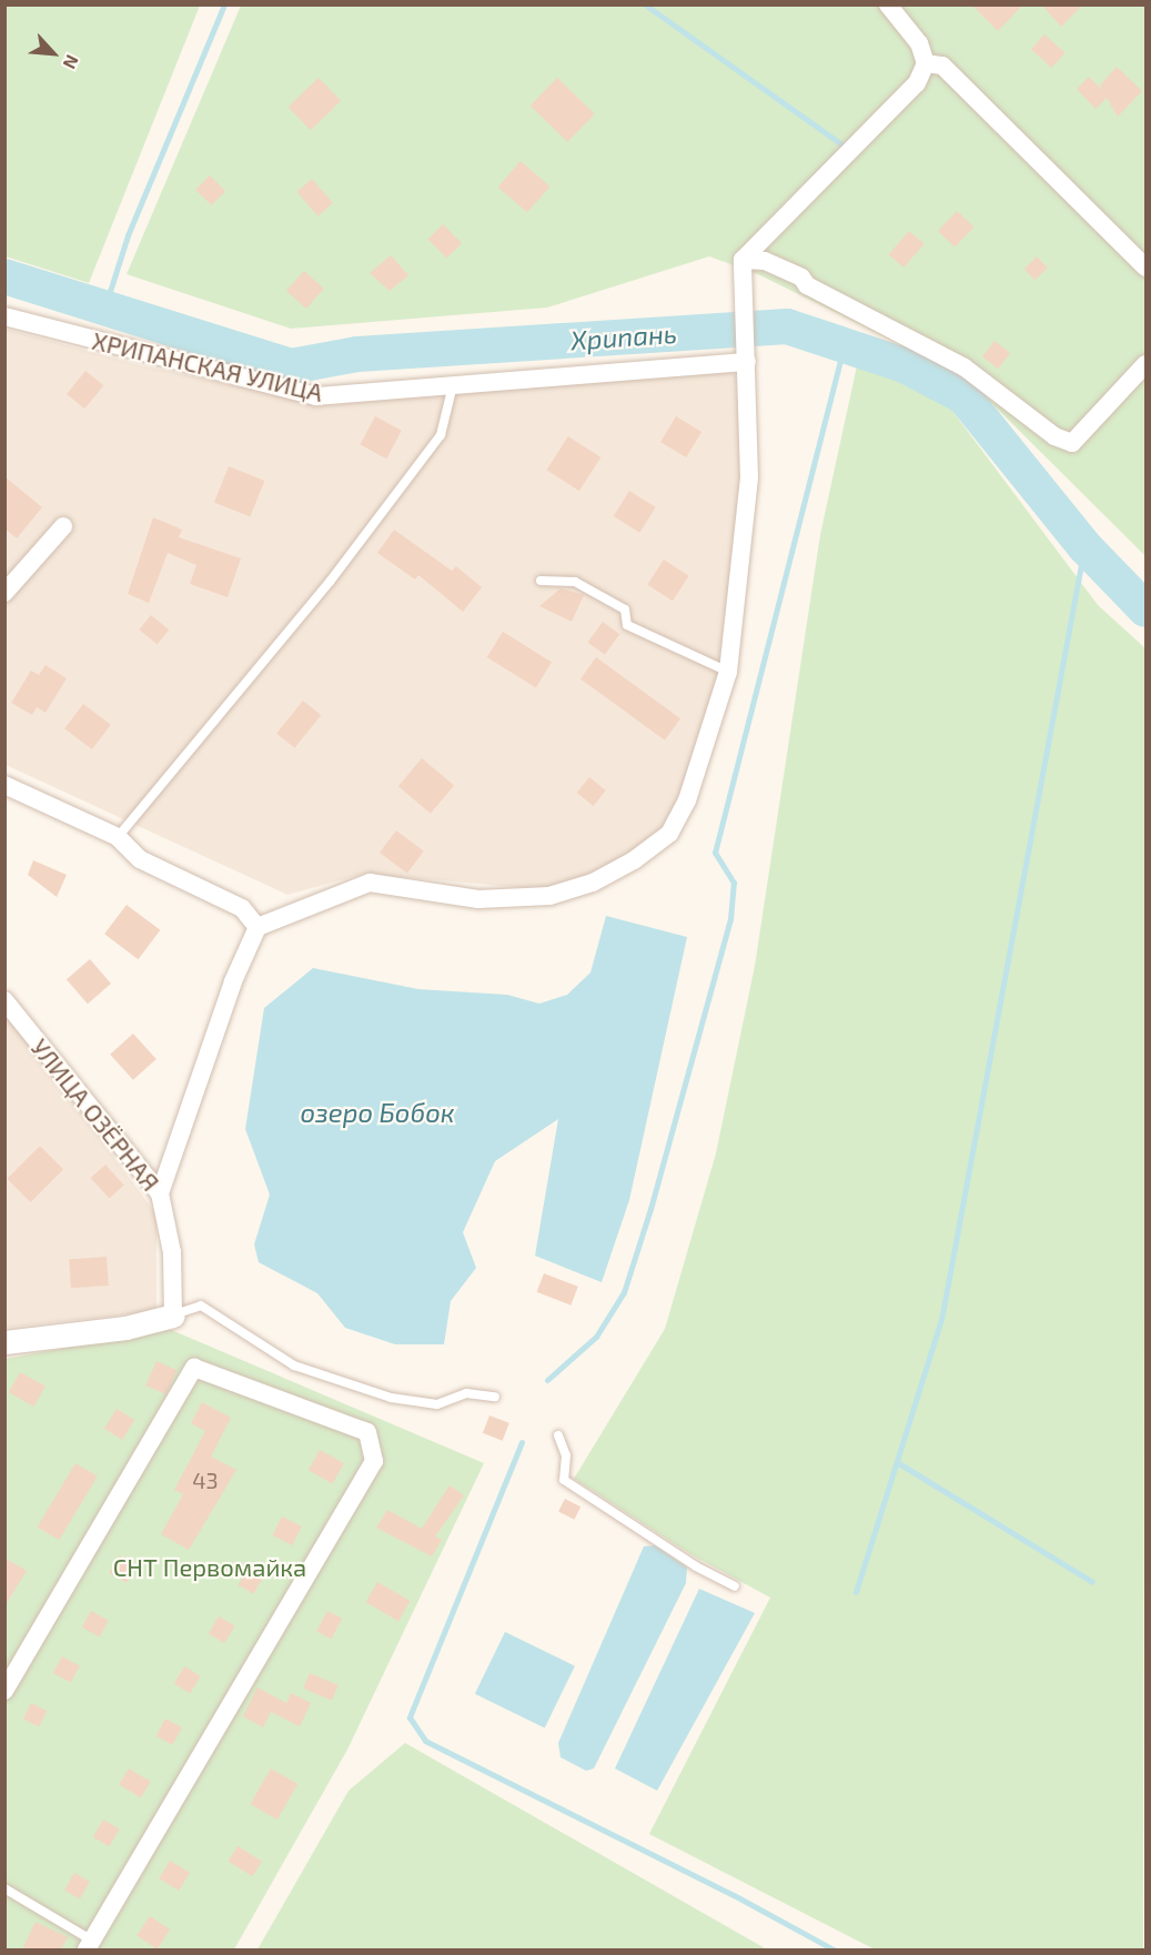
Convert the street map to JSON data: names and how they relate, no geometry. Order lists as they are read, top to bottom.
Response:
{
  "streets": {
    "street": ["ХРИПАНСКАЯ УЛИЦА", "УЛИЦА ОЗЁРНАЯ"]
  },
  "water": ["Хрипань", "озеро Бобок"],
  "parks": ["СНТ Первомайка"],
  "house_numbers": ["43"],
  "north": "bottom right"
}
